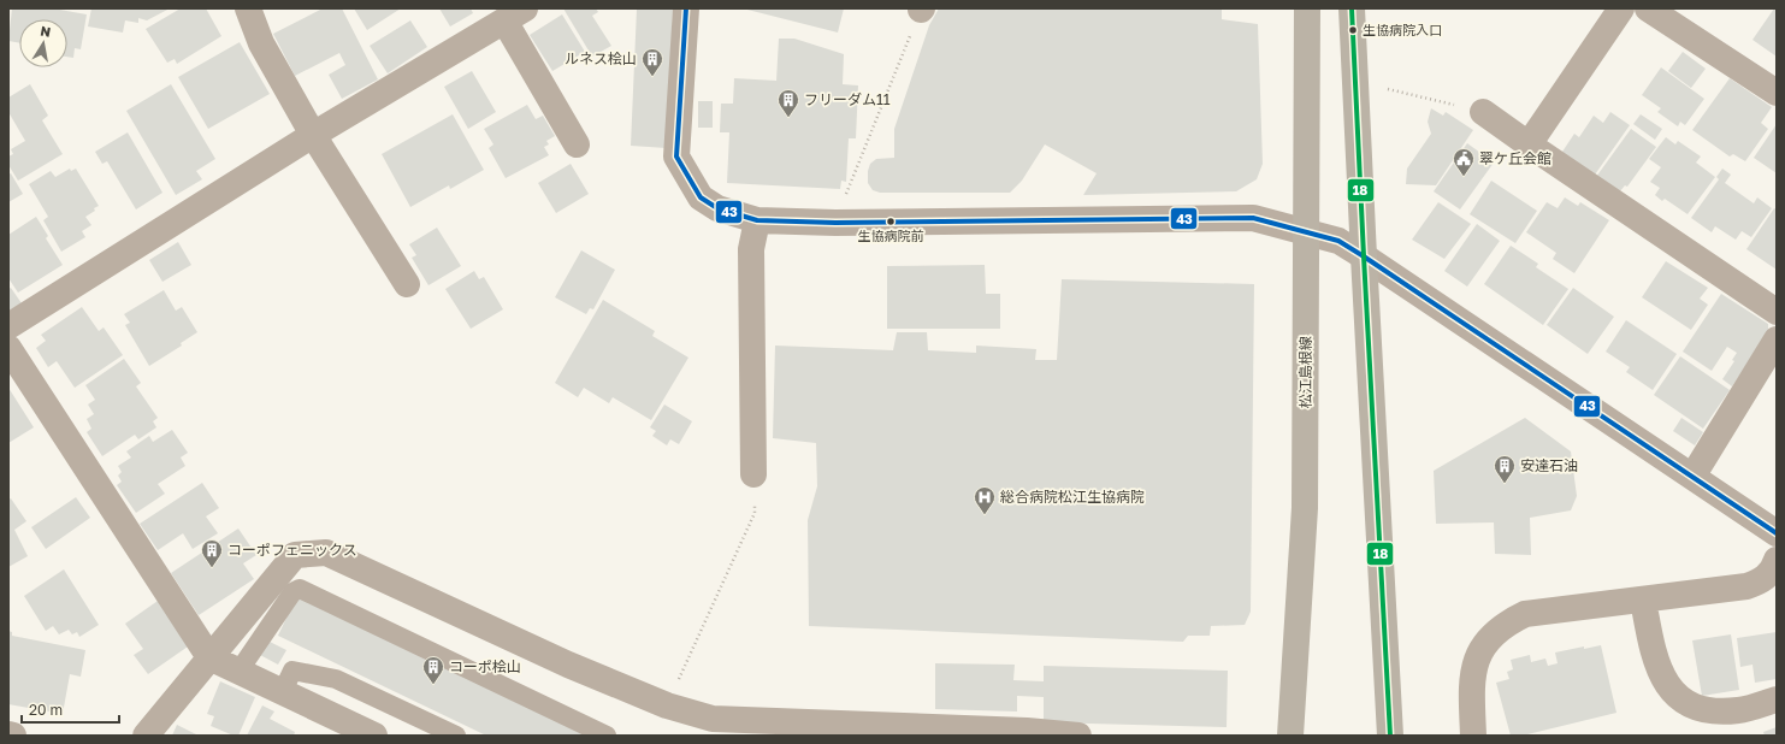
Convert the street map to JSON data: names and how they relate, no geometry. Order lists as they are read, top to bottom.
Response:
{
  "streets": {
    "main road": ["松江島根線"]
  },
  "places": {
    "other": ["生協病院入口", "生協病院前"],
    "building": [
      "ルネス桧山",
      "フリーダム11",
      "安達石油",
      "コーポフェニックス",
      "コーポ桧山"
    ],
    "public building": ["翠ケ丘会館"],
    "hospital": ["総合病院松江生協病院"]
  },
  "lines": ["transit line 43", "transit line 18"],
  "scale_bar": "20 m",
  "north": "top"
}
